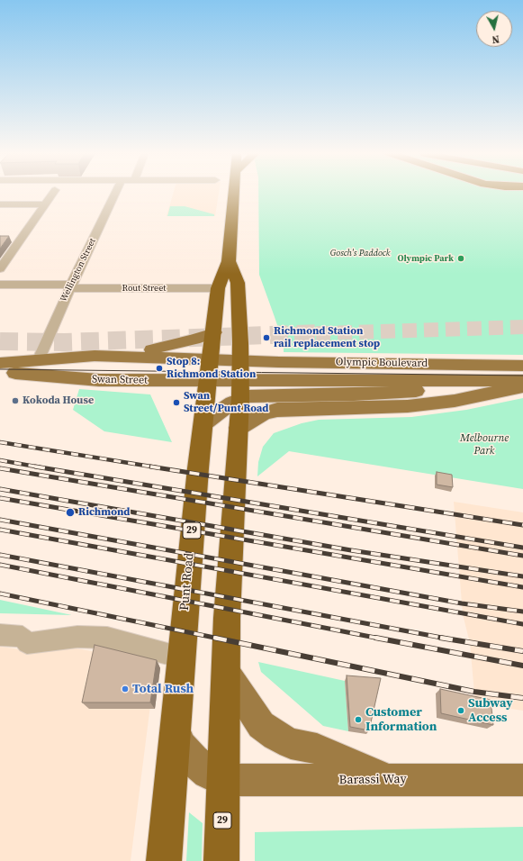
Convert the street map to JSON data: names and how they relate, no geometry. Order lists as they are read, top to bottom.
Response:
{
  "streets": {
    "highway": ["29", "Punt Road"],
    "main road": ["Olympic Boulevard", "Swan Street", "Barassi Way"],
    "street": ["Wellington Street", "Rout Street"]
  },
  "crossings": [
    ["Wellington Street", "Rout Street"],
    ["Rout Street", "Punt Road"],
    ["Olympic Boulevard", "Punt Road"],
    ["Swan Street", "Punt Road"],
    ["Punt Road", "Barassi Way"]
  ],
  "parks": ["Gosch's Paddock", "Melbourne Park"],
  "places": [
    "Olympic Park",
    "Richmond Station rail replacement stop",
    "Stop 8: Richmond Station",
    "Kokoda House",
    "Swan Street/Punt Road",
    "Richmond",
    "Total Rush",
    "Subway Access",
    "Customer Information"
  ],
  "north": "bottom"
}
